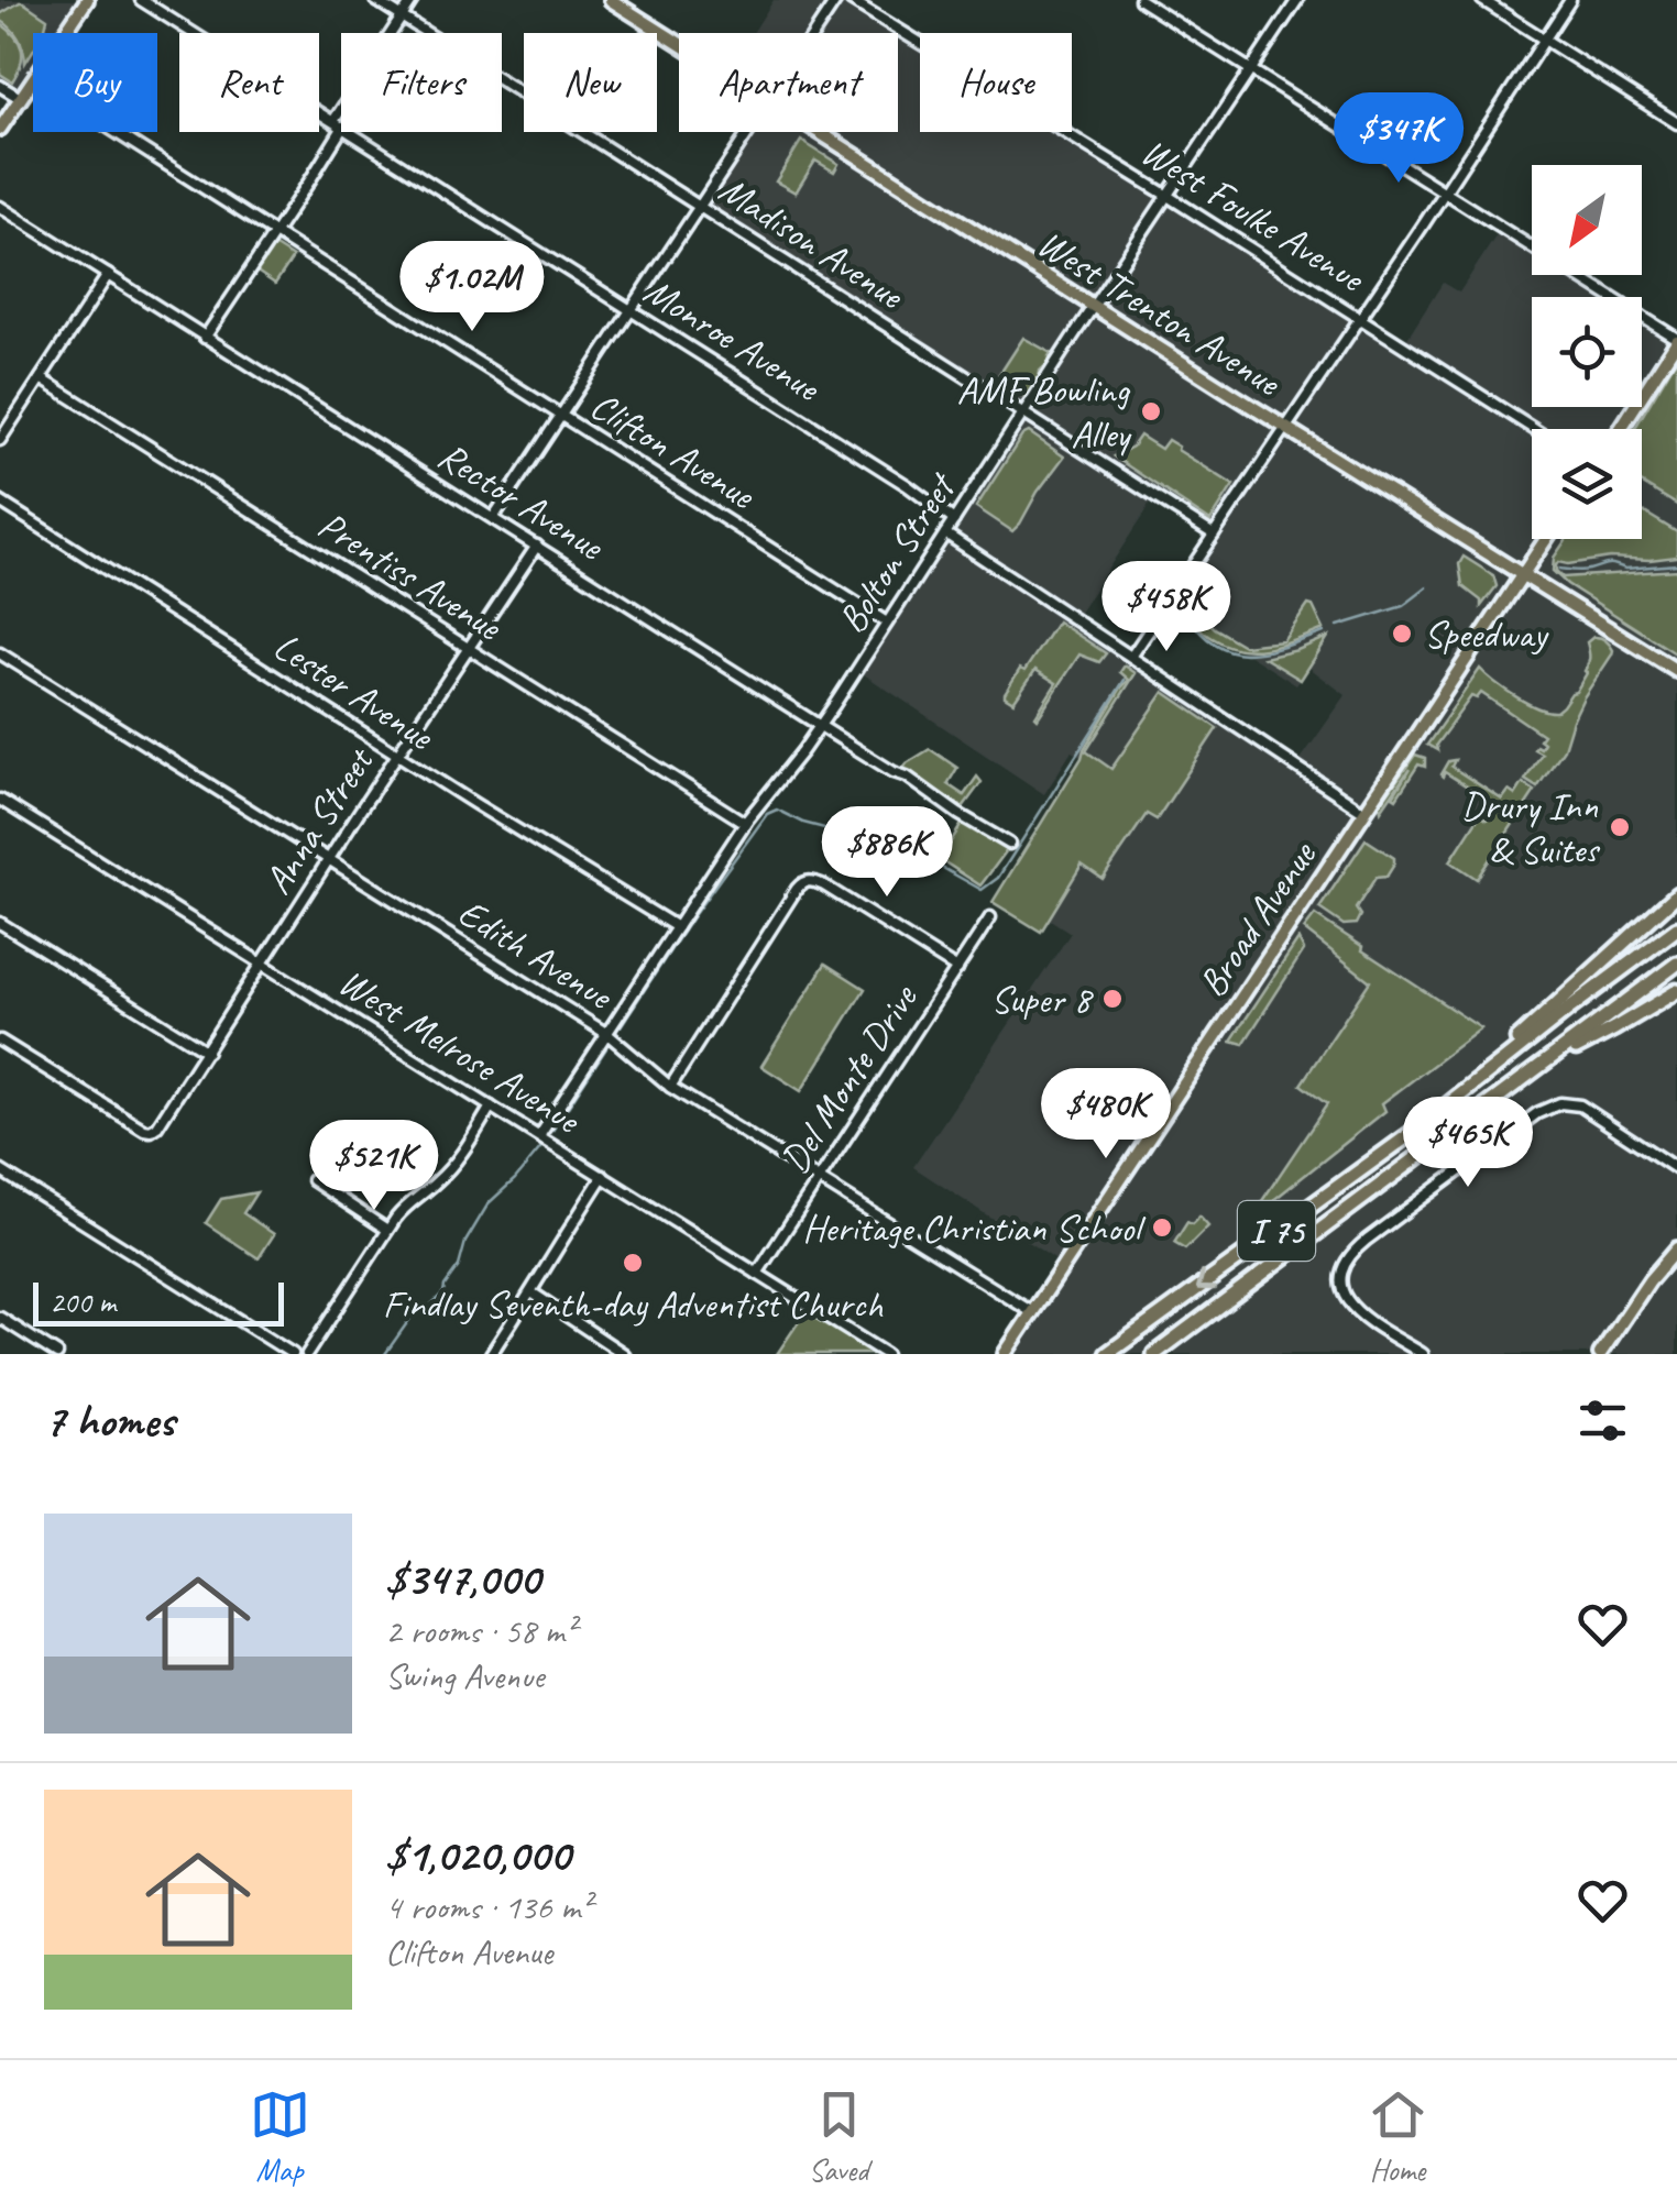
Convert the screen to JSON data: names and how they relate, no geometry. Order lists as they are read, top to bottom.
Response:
{
  "streets": {
    "highway": ["I 75"],
    "main road": ["West Trenton Avenue", "Broad Avenue"],
    "street": [
      "West Foulke Avenue",
      "Madison Avenue",
      "Monroe Avenue",
      "Clifton Avenue",
      "Rector Avenue",
      "Bolton Street",
      "Prentiss Avenue",
      "Lester Avenue",
      "Anna Street",
      "Edith Avenue",
      "West Melrose Avenue",
      "Del Monte Drive"
    ]
  },
  "crossings": [
    ["West Foulke Avenue", "Bolton Street"],
    ["Madison Avenue", "Bolton Street"],
    ["West Trenton Avenue", "Bolton Street"],
    ["West Trenton Avenue", "Broad Avenue"],
    ["Monroe Avenue", "Bolton Street"],
    ["Clifton Avenue", "Bolton Street"],
    ["Rector Avenue", "Bolton Street"],
    ["Rector Avenue", "Anna Street"],
    ["Bolton Street", "Prentiss Avenue"],
    ["Bolton Street", "Lester Avenue"],
    ["Bolton Street", "Edith Avenue"],
    ["Bolton Street", "West Melrose Avenue"],
    ["Prentiss Avenue", "Anna Street"],
    ["Lester Avenue", "Anna Street"],
    ["Anna Street", "Edith Avenue"],
    ["Anna Street", "West Melrose Avenue"],
    ["Broad Avenue", "Edith Avenue"],
    ["Edith Avenue", "Del Monte Drive"],
    ["West Melrose Avenue", "Del Monte Drive"]
  ],
  "places": [
    "AMF Bowling Alley",
    "Speedway",
    "Drury Inn & Suites",
    "Super 8",
    "Heritage Christian School",
    "Findlay Seventh-day Adventist Church"
  ],
  "scale_bar": "200 m",
  "north": "bottom left",
  "page": {
    "chip": [
      "Buy",
      "Rent",
      "Filters",
      "New",
      "Apartment",
      "House"
    ],
    "price": [
      "$347K",
      "$1.02M",
      "$458K",
      "$886K",
      "$480K",
      "$465K",
      "$521K"
    ],
    "scale": "200 m",
    "heading": "7 homes",
    "list": [
      {
        "name": "$347,000",
        "note": "2 rooms · 58 m² · Swing Avenue"
      },
      {
        "name": "$1,020,000",
        "note": "4 rooms · 136 m² · Clifton Avenue"
      }
    ],
    "tabs": ["Map", "Saved", "Home"]
  }
}
